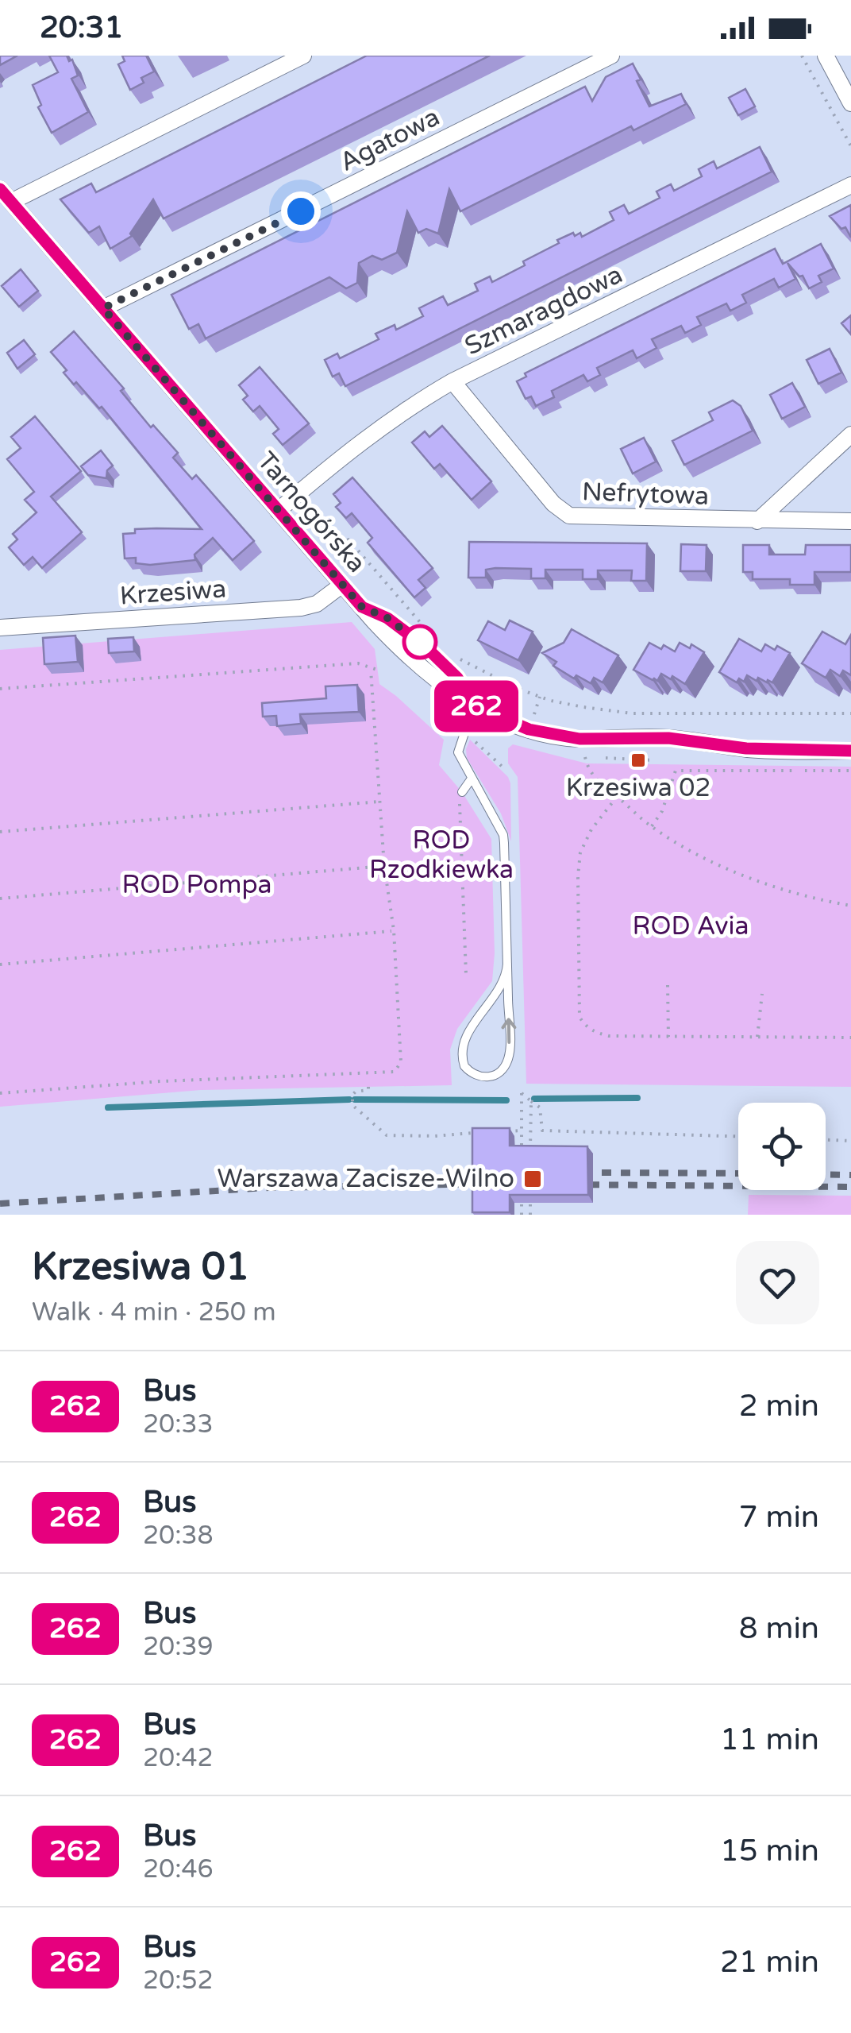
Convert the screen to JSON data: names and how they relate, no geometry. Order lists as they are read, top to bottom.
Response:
{
  "streets": {
    "street": [
      "Agatowa",
      "Szmaragdowa",
      "Nefrytowa",
      "Tarnogórska",
      "Krzesiwa"
    ]
  },
  "crossings": [
    ["Agatowa", "Tarnogórska"],
    ["Szmaragdowa", "Nefrytowa"],
    ["Szmaragdowa", "Tarnogórska"],
    ["Tarnogórska", "Krzesiwa"]
  ],
  "parks": ["ROD Rzodkiewka", "ROD Pompa", "ROD Avia"],
  "places": {
    "transit": ["Krzesiwa 02", "Warszawa Zacisze-Wilno"]
  },
  "lines": ["bus line 262"],
  "page": {
    "status": "20:31",
    "on_map": "262",
    "heading": ["Krzesiwa 01", "Walk · 4 min · 250 m"],
    "list": [
      {
        "mark": "262",
        "name": "Bus",
        "note": "20:33",
        "value": "2 min"
      },
      {
        "mark": "262",
        "name": "Bus",
        "note": "20:38",
        "value": "7 min"
      },
      {
        "mark": "262",
        "name": "Bus",
        "note": "20:39",
        "value": "8 min"
      },
      {
        "mark": "262",
        "name": "Bus",
        "note": "20:42",
        "value": "11 min"
      },
      {
        "mark": "262",
        "name": "Bus",
        "note": "20:46",
        "value": "15 min"
      },
      {
        "mark": "262",
        "name": "Bus",
        "note": "20:52",
        "value": "21 min"
      }
    ]
  }
}
